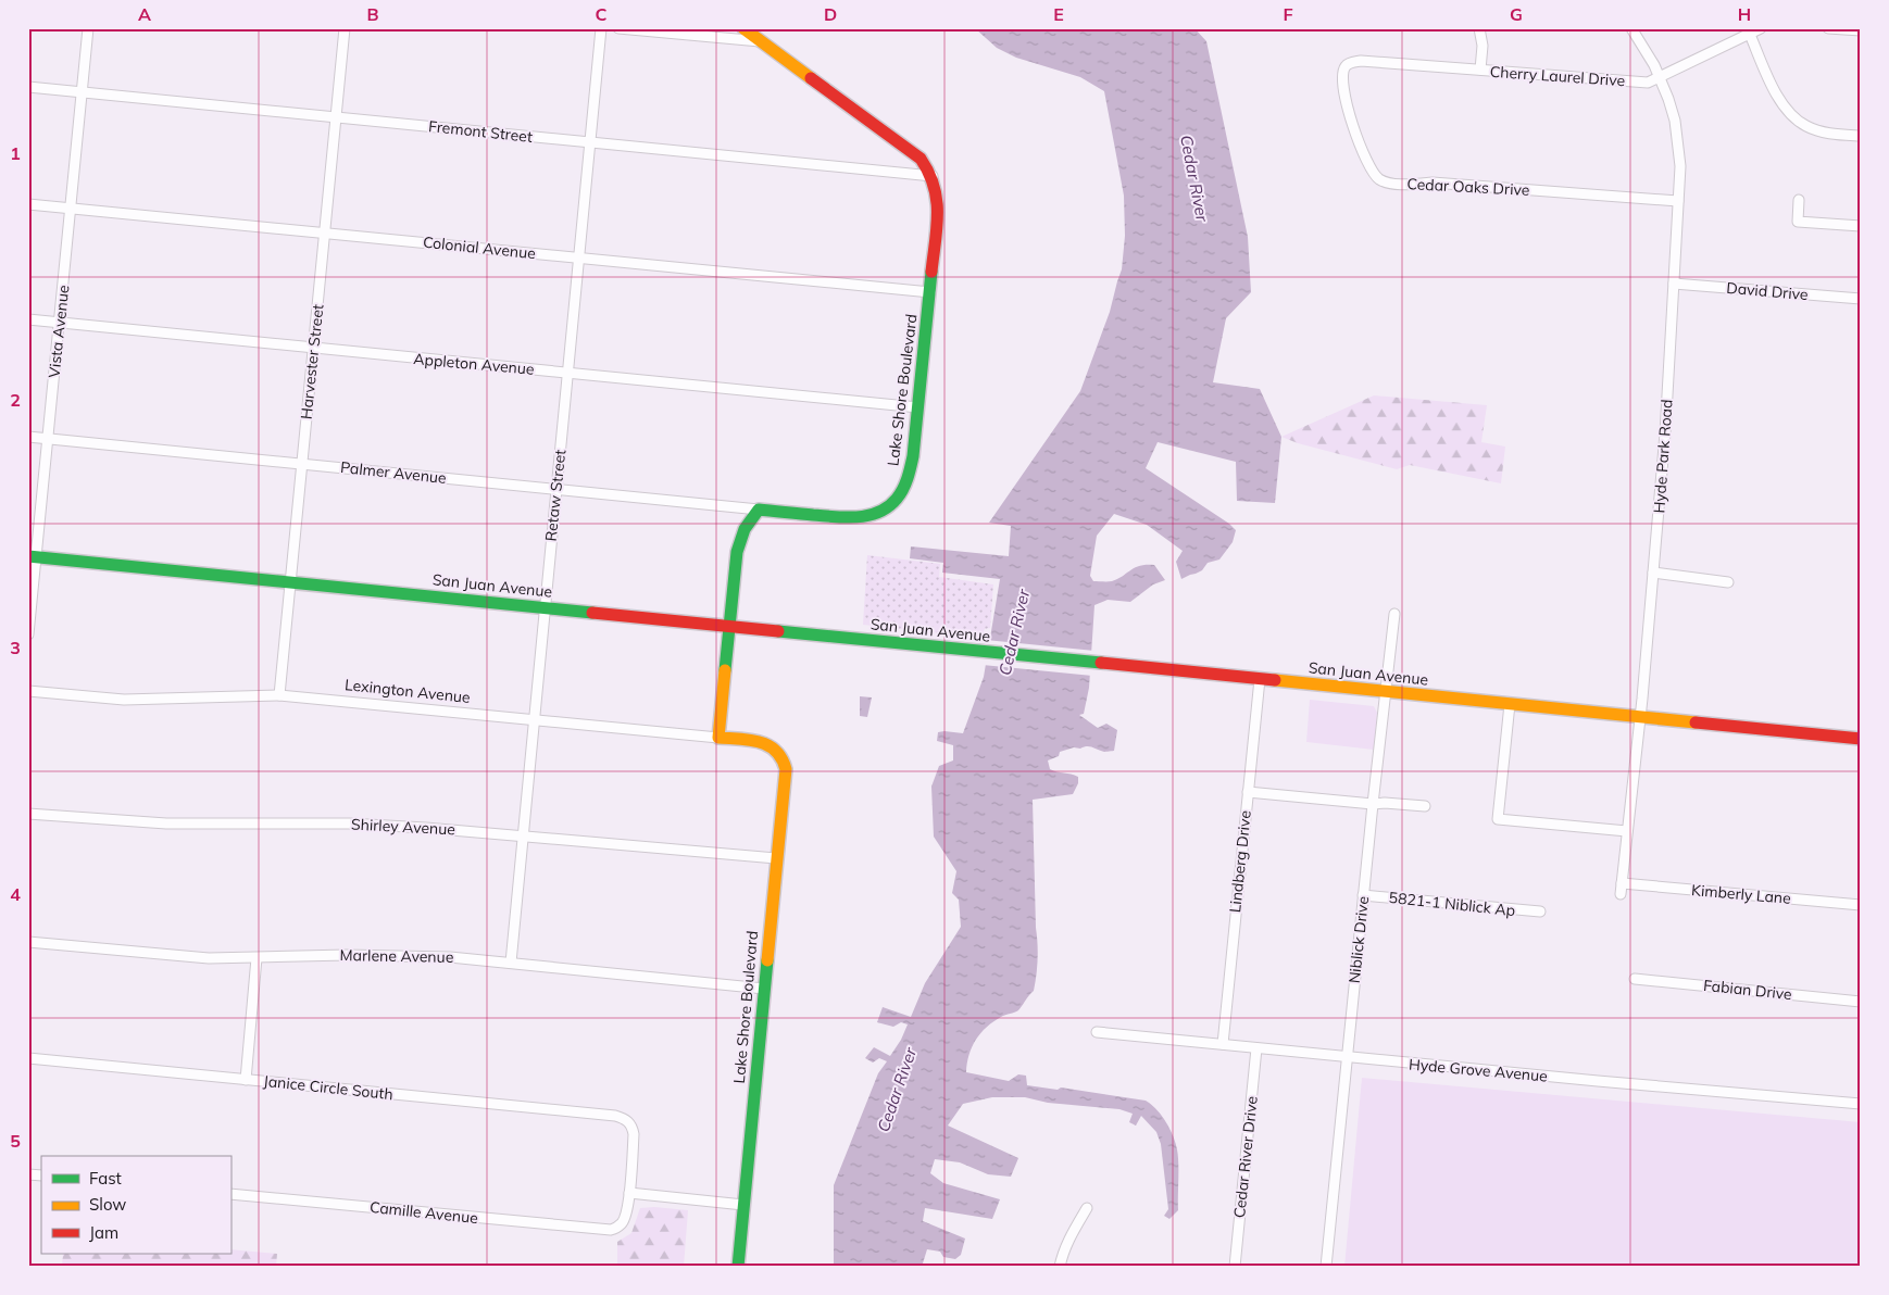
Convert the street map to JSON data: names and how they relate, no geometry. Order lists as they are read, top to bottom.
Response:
{
  "streets": {
    "main road": ["Lake Shore Boulevard", "San Juan Avenue", "Lexington Avenue"],
    "street": [
      "Cherry Laurel Drive",
      "Fremont Street",
      "Cedar Oaks Drive",
      "Colonial Avenue",
      "David Drive",
      "Vista Avenue",
      "Harvester Street",
      "Appleton Avenue",
      "Hyde Park Road",
      "Palmer Avenue",
      "Retaw Street",
      "Shirley Avenue",
      "Lindberg Drive",
      "Kimberly Lane",
      "5821-1 Niblick Ap",
      "Niblick Drive",
      "Marlene Avenue",
      "Fabian Drive",
      "Hyde Grove Avenue",
      "Janice Circle South",
      "Cedar River Drive",
      "Camille Avenue"
    ]
  },
  "crossings": [
    ["Cherry Laurel Drive", "Cedar Oaks Drive"],
    ["Cherry Laurel Drive", "Hyde Park Road"],
    ["Fremont Street", "Vista Avenue"],
    ["Fremont Street", "Harvester Street"],
    ["Fremont Street", "Lake Shore Boulevard"],
    ["Fremont Street", "Retaw Street"],
    ["Cedar Oaks Drive", "Hyde Park Road"],
    ["Colonial Avenue", "Vista Avenue"],
    ["Colonial Avenue", "Harvester Street"],
    ["Colonial Avenue", "Lake Shore Boulevard"],
    ["Colonial Avenue", "Retaw Street"],
    ["David Drive", "Hyde Park Road"],
    ["Vista Avenue", "Appleton Avenue"],
    ["Vista Avenue", "Palmer Avenue"],
    ["Vista Avenue", "San Juan Avenue"],
    ["Harvester Street", "Appleton Avenue"],
    ["Harvester Street", "Palmer Avenue"],
    ["Harvester Street", "San Juan Avenue"],
    ["Harvester Street", "Lexington Avenue"],
    ["Appleton Avenue", "Lake Shore Boulevard"],
    ["Appleton Avenue", "Retaw Street"],
    ["Lake Shore Boulevard", "Palmer Avenue"],
    ["Lake Shore Boulevard", "Lexington Avenue"],
    ["Lake Shore Boulevard", "Shirley Avenue"],
    ["Lake Shore Boulevard", "Marlene Avenue"],
    ["Hyde Park Road", "San Juan Avenue"],
    ["Hyde Park Road", "Kimberly Lane"],
    ["Palmer Avenue", "Retaw Street"],
    ["Retaw Street", "San Juan Avenue"],
    ["Retaw Street", "Lexington Avenue"],
    ["Retaw Street", "Shirley Avenue"],
    ["Retaw Street", "Marlene Avenue"],
    ["San Juan Avenue", "Lindberg Drive"],
    ["San Juan Avenue", "Niblick Drive"],
    ["Lindberg Drive", "Hyde Grove Avenue"],
    ["5821-1 Niblick Ap", "Niblick Drive"],
    ["Niblick Drive", "Hyde Grove Avenue"],
    ["Hyde Grove Avenue", "Cedar River Drive"],
    ["Janice Circle South", "Camille Avenue"]
  ],
  "water": ["Cedar River"],
  "legend": ["Fast", "Slow", "Jam"],
  "grid": {
    "columns": [
      "A",
      "B",
      "C",
      "D",
      "E",
      "F",
      "G",
      "H"
    ],
    "rows": [
      "1",
      "2",
      "3",
      "4",
      "5"
    ]
  }
}
